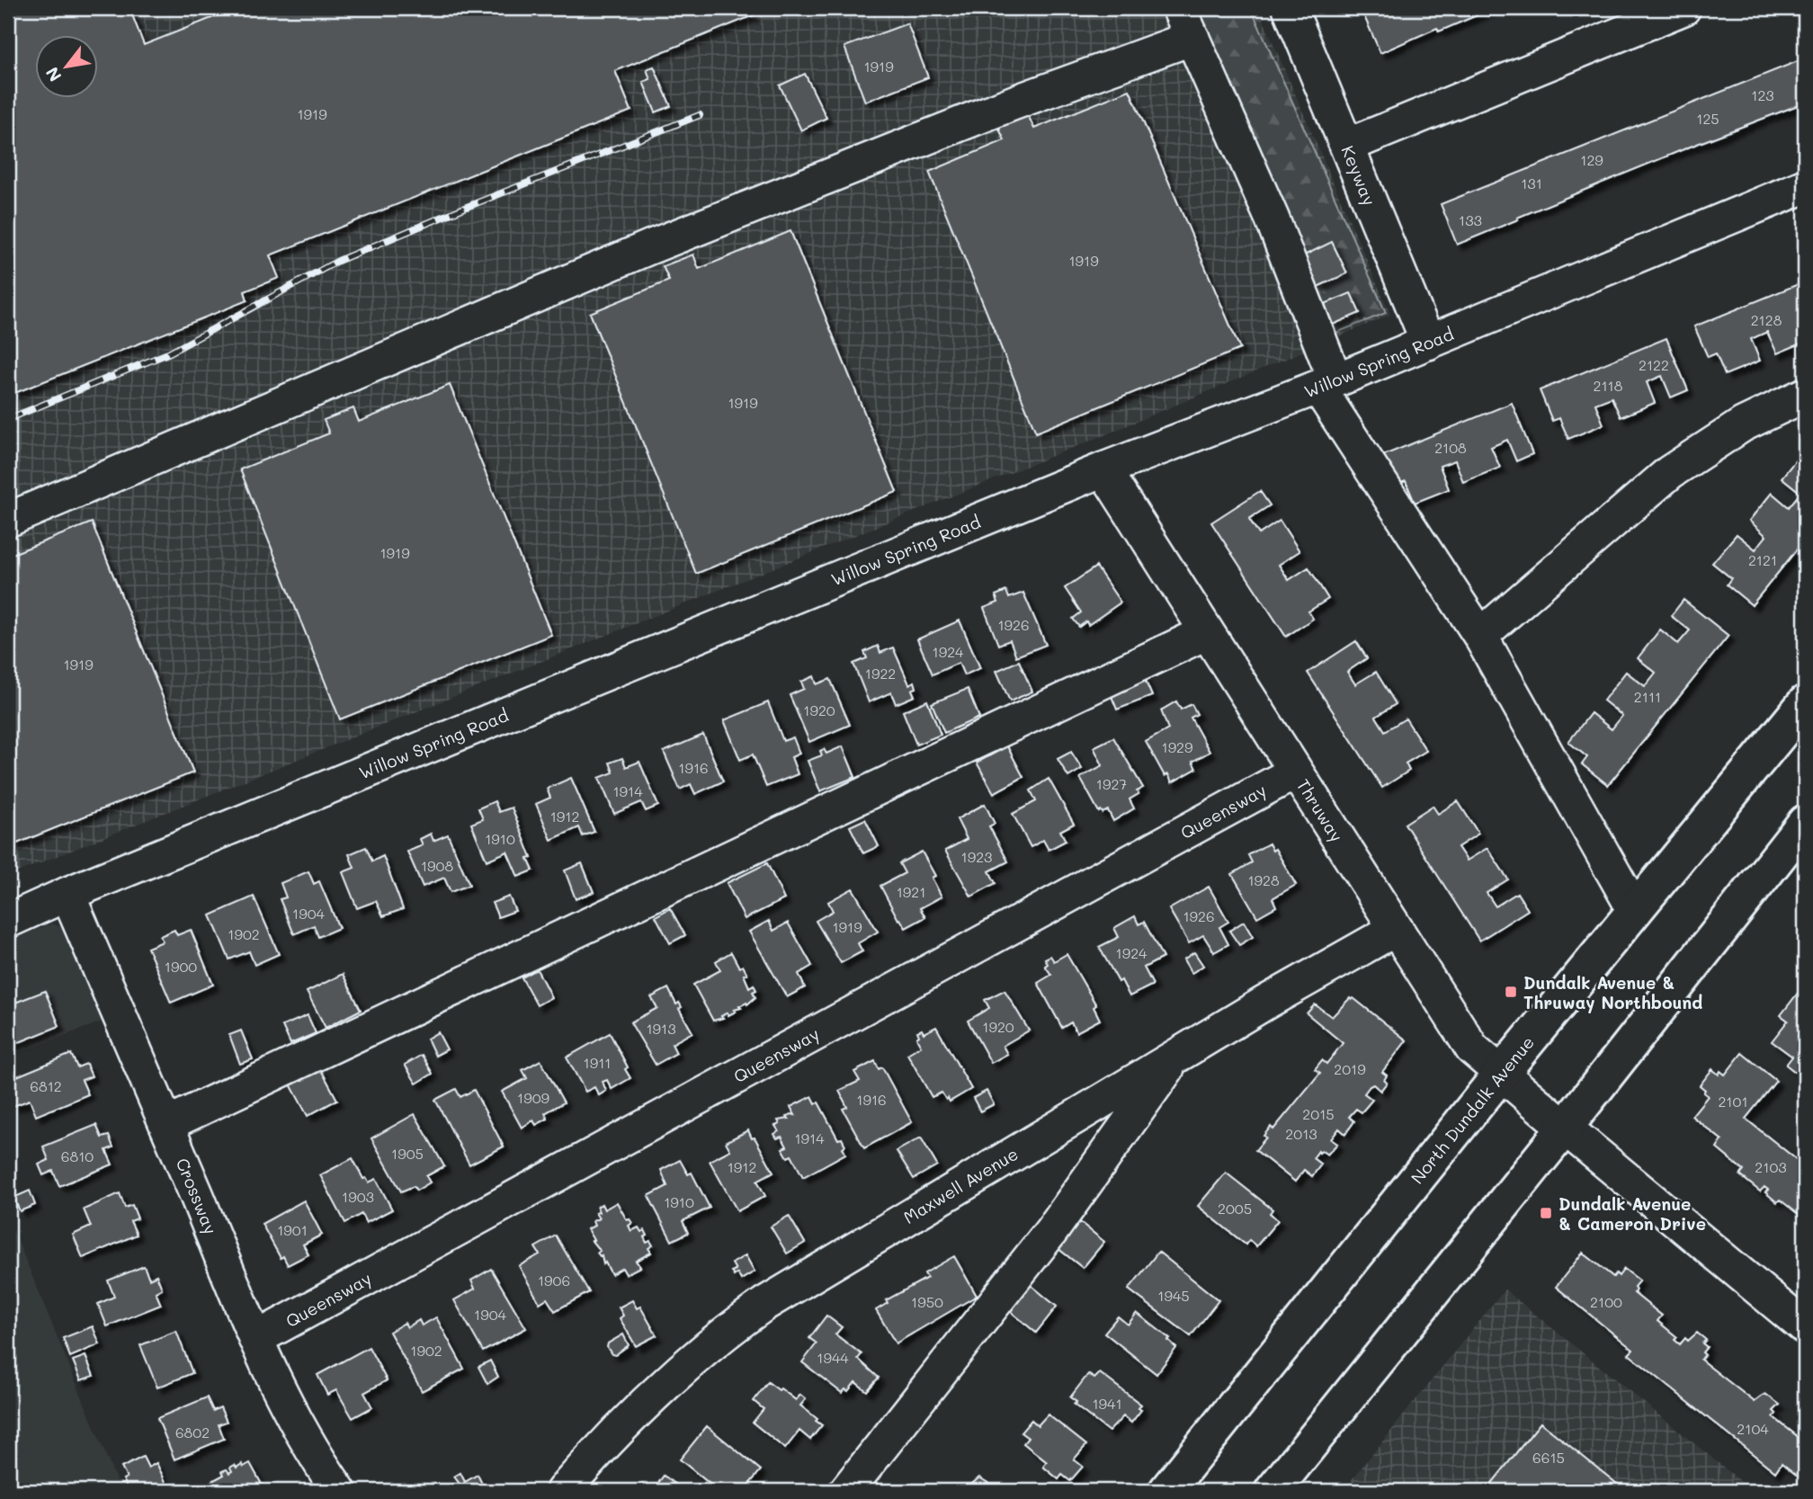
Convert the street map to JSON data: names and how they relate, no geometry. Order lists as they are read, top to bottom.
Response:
{
  "streets": {
    "main road": ["North Dundalk Avenue"],
    "street": [
      "Keyway",
      "Willow Spring Road",
      "Thruway",
      "Queensway",
      "Maxwell Avenue",
      "Crossway"
    ]
  },
  "crossings": [
    ["Keyway", "Willow Spring Road"],
    ["Willow Spring Road", "Thruway"],
    ["Willow Spring Road", "Crossway"],
    ["Thruway", "Queensway"],
    ["Thruway", "North Dundalk Avenue"],
    ["Thruway", "Maxwell Avenue"],
    ["Queensway", "Crossway"]
  ],
  "places": {
    "transit": ["Dundalk Avenue & Thruway Northbound", "Dundalk Avenue & Cameron Drive"]
  },
  "house_numbers": [
    "1919",
    "123",
    "1919",
    "125",
    "129",
    "131",
    "133",
    "1919",
    "2128",
    "2122",
    "2118",
    "1919",
    "2108",
    "1919",
    "2121",
    "1926",
    "1924",
    "1919",
    "1922",
    "2111",
    "1920",
    "1929",
    "1916",
    "1927",
    "1914",
    "1912",
    "1910",
    "1923",
    "1908",
    "1928",
    "1921",
    "1904",
    "1926",
    "1919",
    "1902",
    "1924",
    "1900",
    "1920",
    "1913",
    "1911",
    "2019",
    "6812",
    "1909",
    "1916",
    "2101",
    "2015",
    "2013",
    "1914",
    "1905",
    "6810",
    "1912",
    "2103",
    "1903",
    "1910",
    "2005",
    "1901",
    "1906",
    "1945",
    "1950",
    "2100",
    "1904",
    "1902",
    "1944",
    "1941",
    "2104",
    "6802",
    "6615"
  ],
  "north": "bottom left"
}
